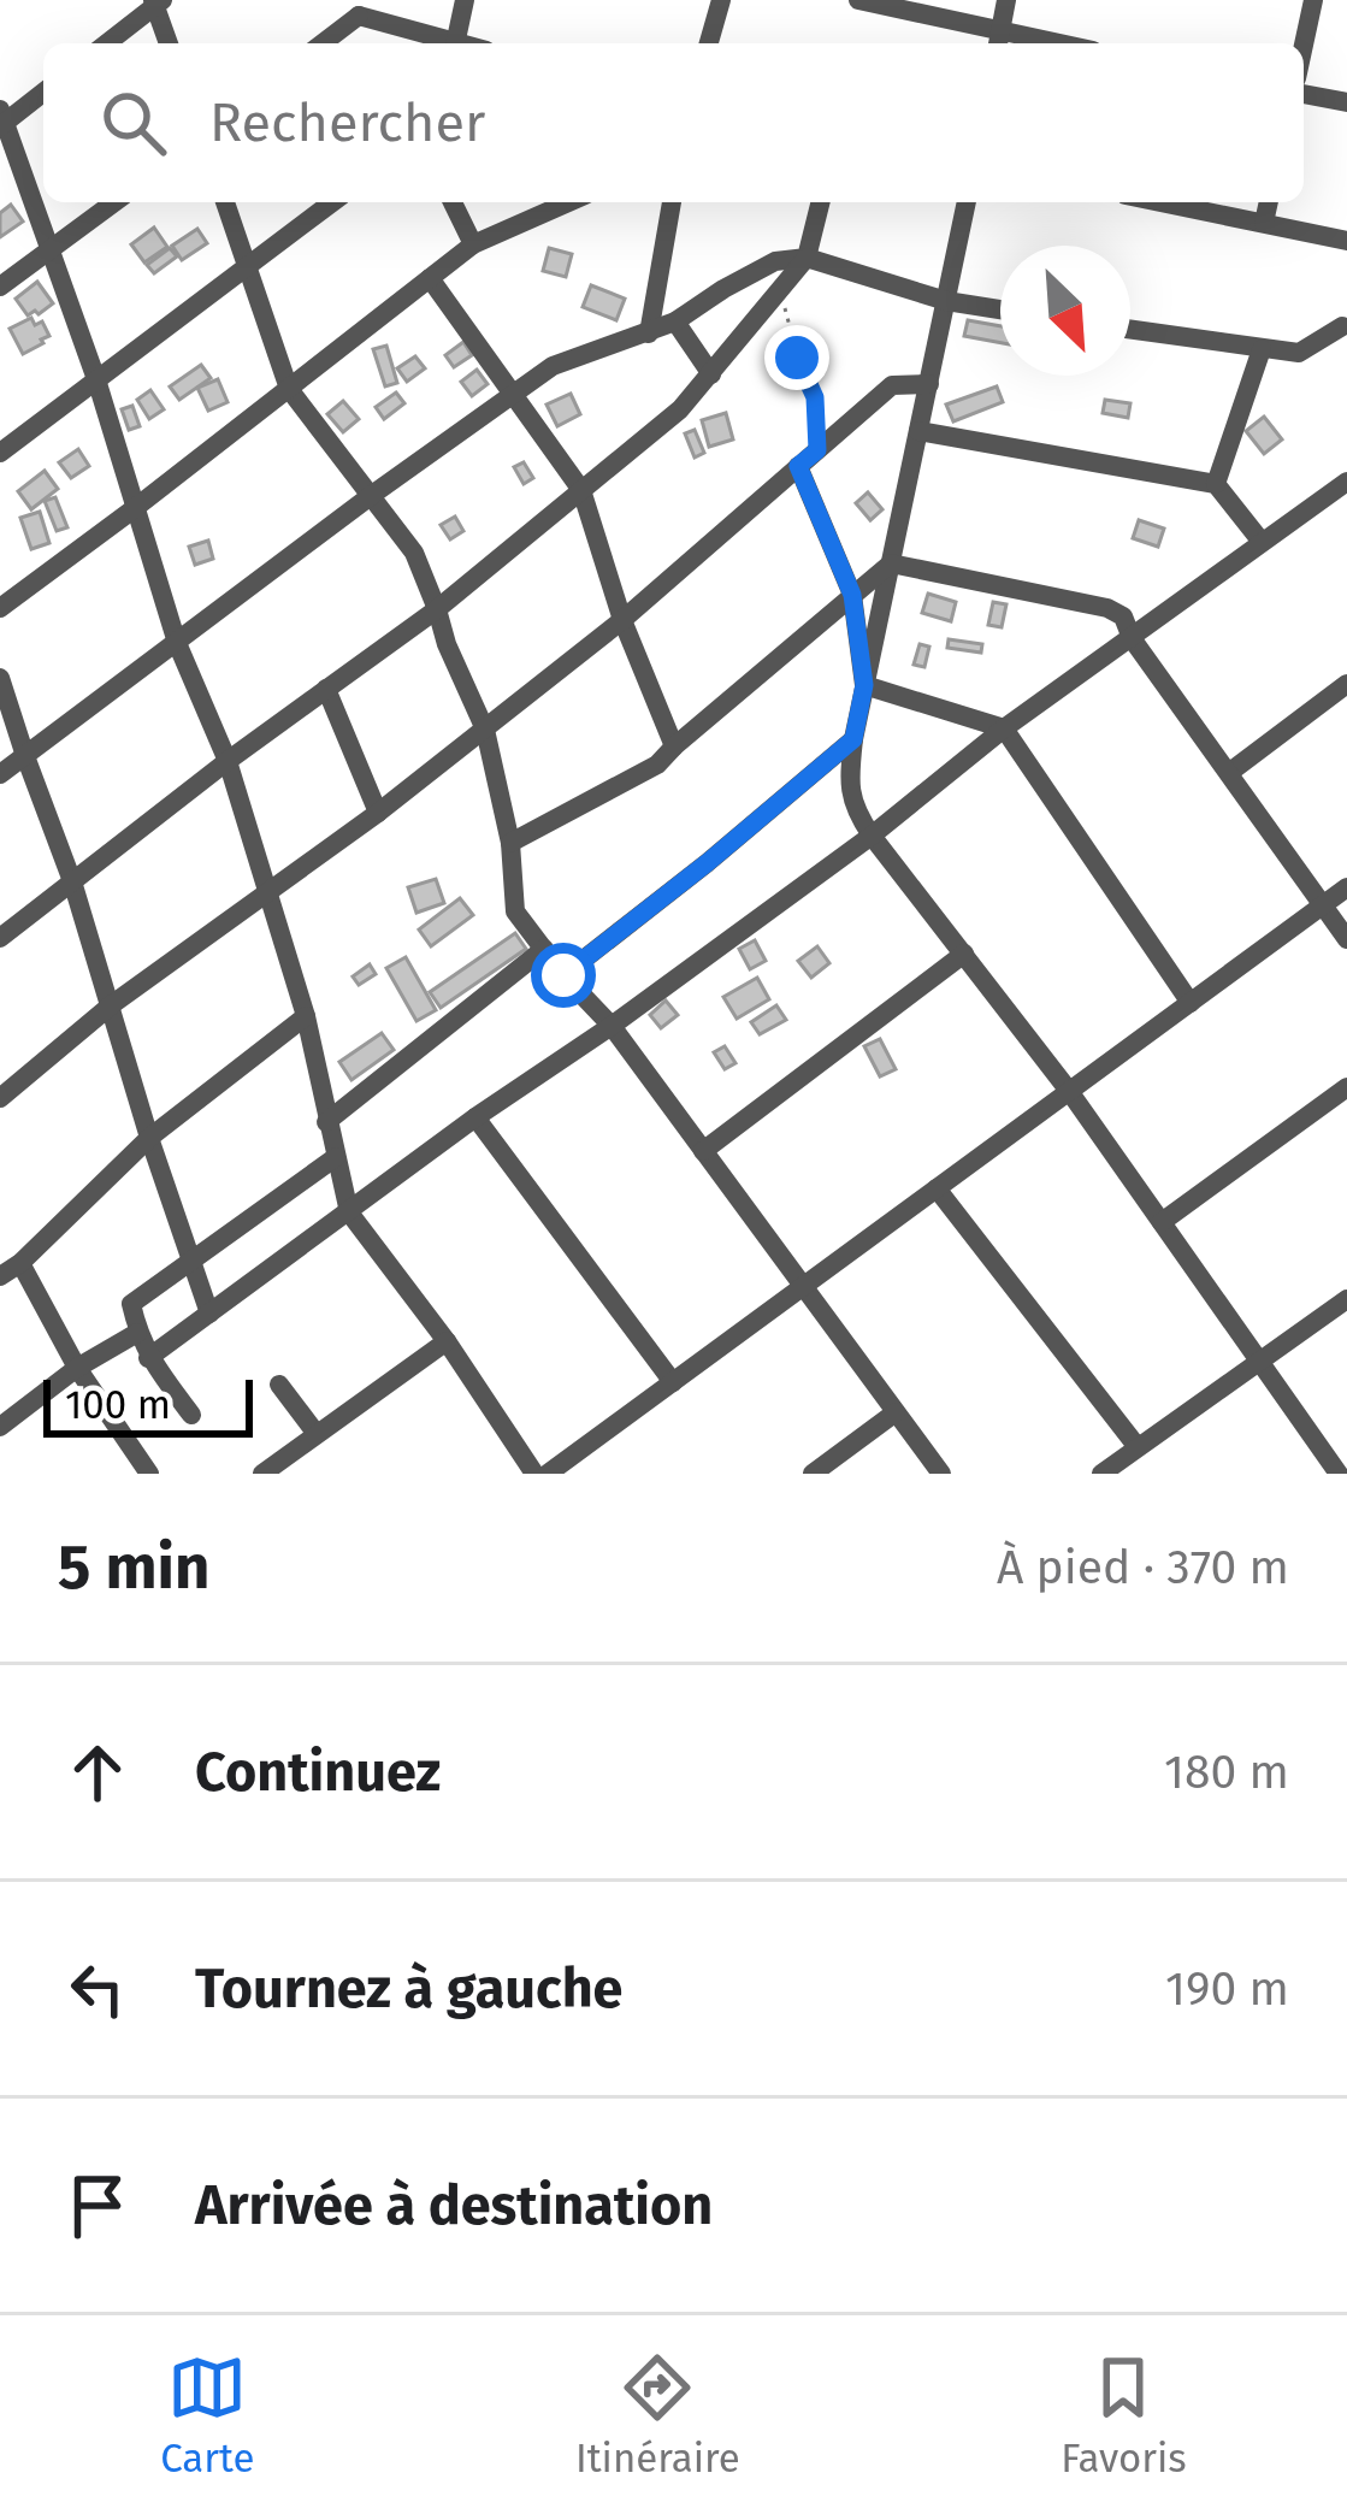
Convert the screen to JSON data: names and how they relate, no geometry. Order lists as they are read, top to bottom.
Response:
{
  "scale_bar": "100 m",
  "north": "bottom right",
  "page": {
    "search": "Rechercher",
    "scale": "100 m",
    "heading": ["5 min", "À pied · 370 m"],
    "list": [
      ["Continuez", "180 m"],
      ["Tournez à gauche", "190 m"],
      "Arrivée à destination"
    ],
    "nav": ["Carte", "Itinéraire", "Favoris"]
  }
}
